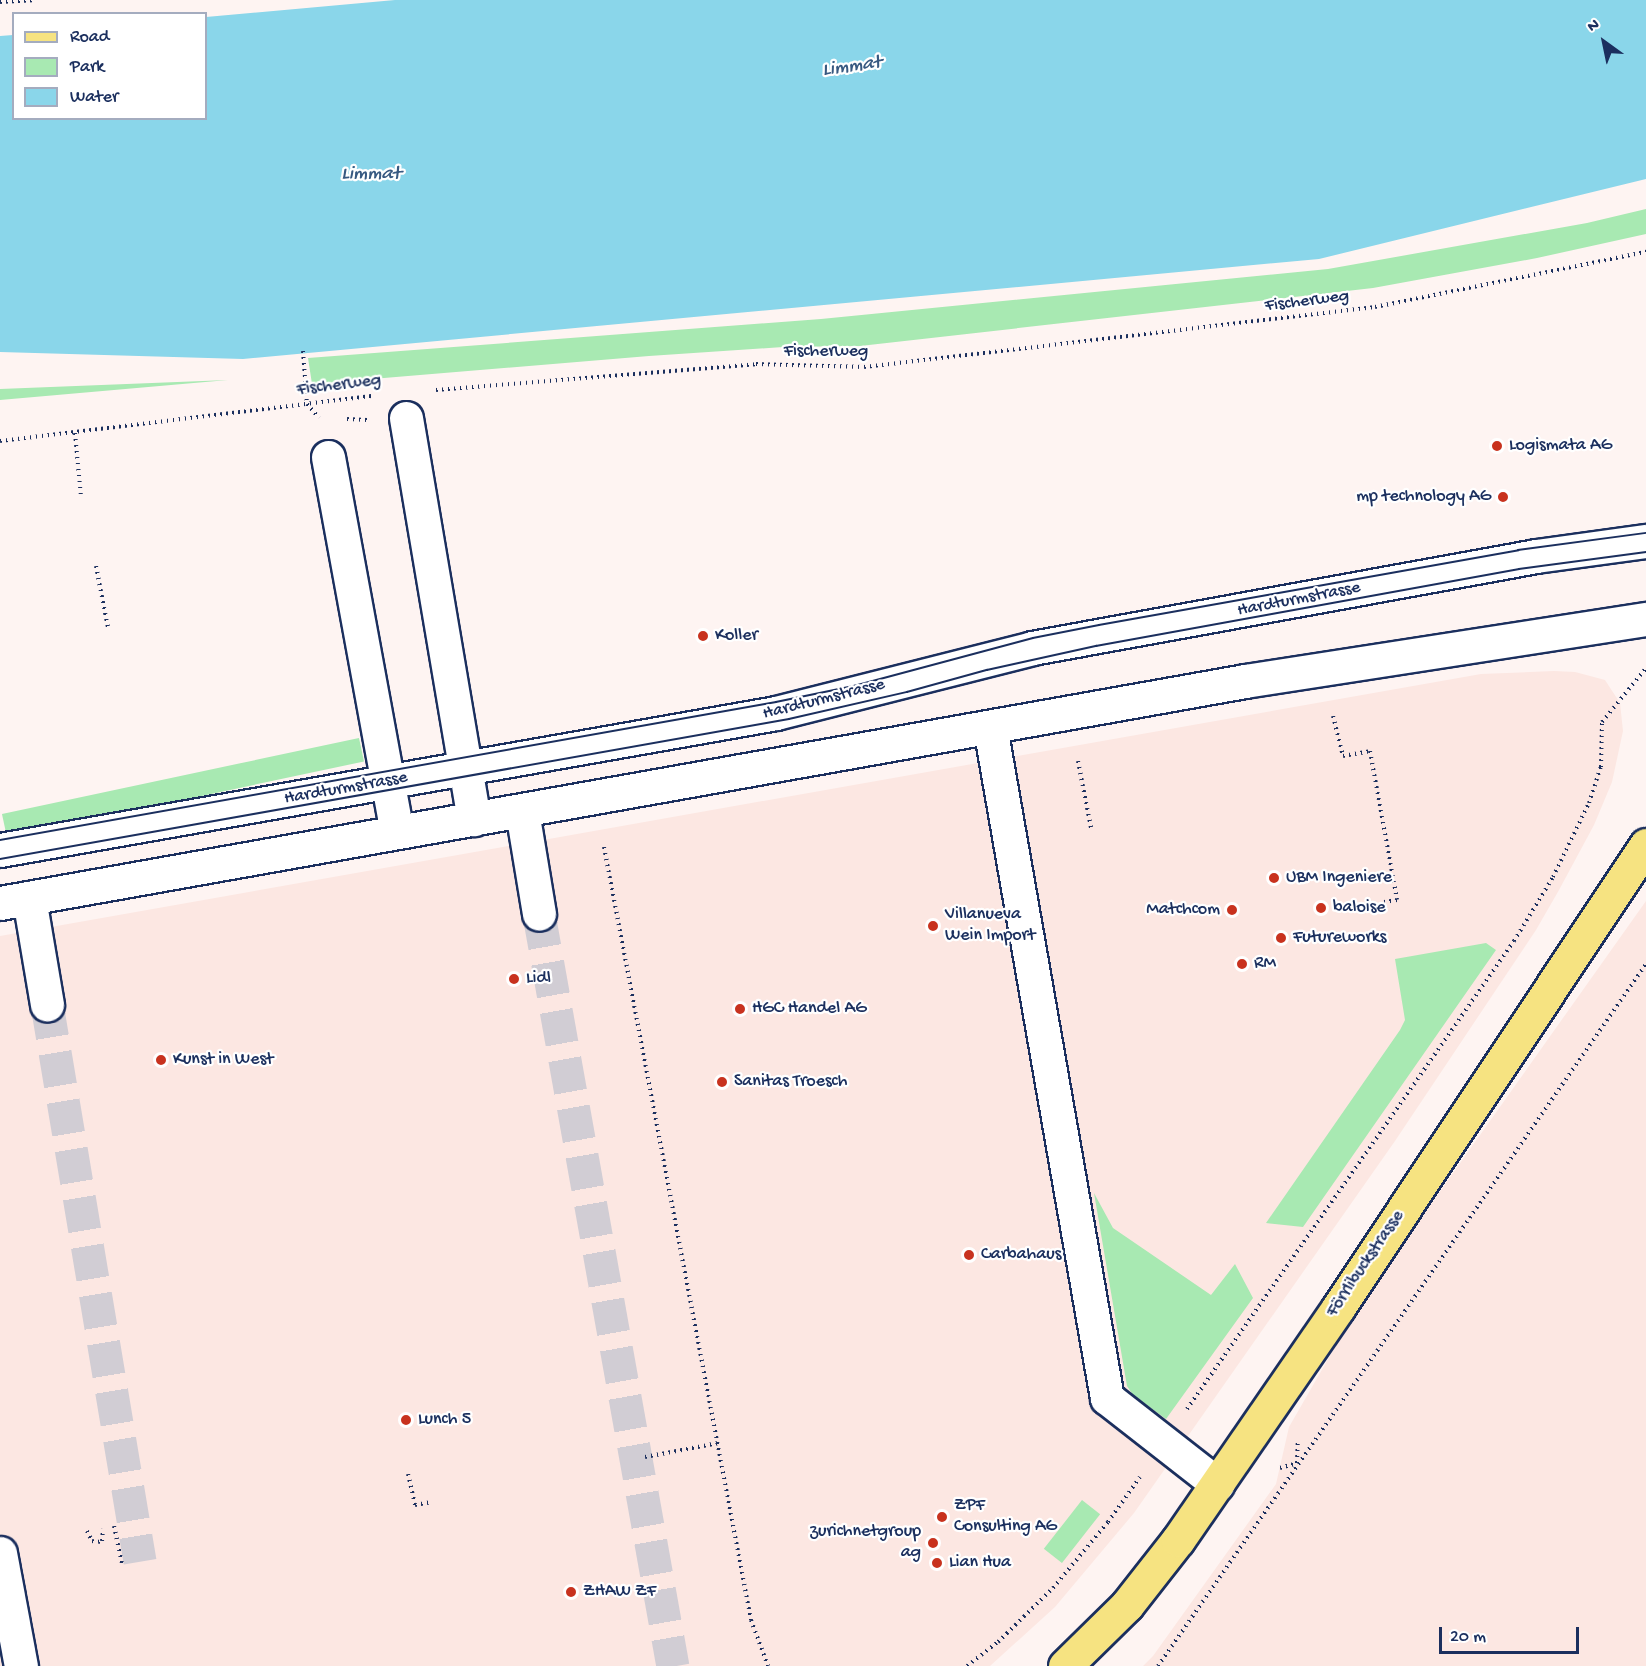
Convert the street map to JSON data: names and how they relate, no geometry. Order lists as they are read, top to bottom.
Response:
{
  "streets": {
    "main road": ["Förrlibuckstrasse"],
    "street": ["Hardturmstrasse"],
    "path": ["Fischerweg"]
  },
  "water": ["Limmat"],
  "places": [
    "Logismata AG",
    "mp technology AG",
    "Koller",
    "UBM Ingeniere",
    "baloise",
    "Matchcom",
    "Villanueva Wein Import",
    "Futureworks",
    "RM",
    "Lidl",
    "HGC Handel AG",
    "Kunst in West",
    "Sanitas Troesch",
    "Carbahaus",
    "Lunch 5",
    "ZPF Consulting AG",
    "zurichnetgroup ag",
    "Lian Hua",
    "ZHAW ZF"
  ],
  "legend": ["Road", "Park", "Water"],
  "scale_bar": "20 m",
  "north": "top left"
}
